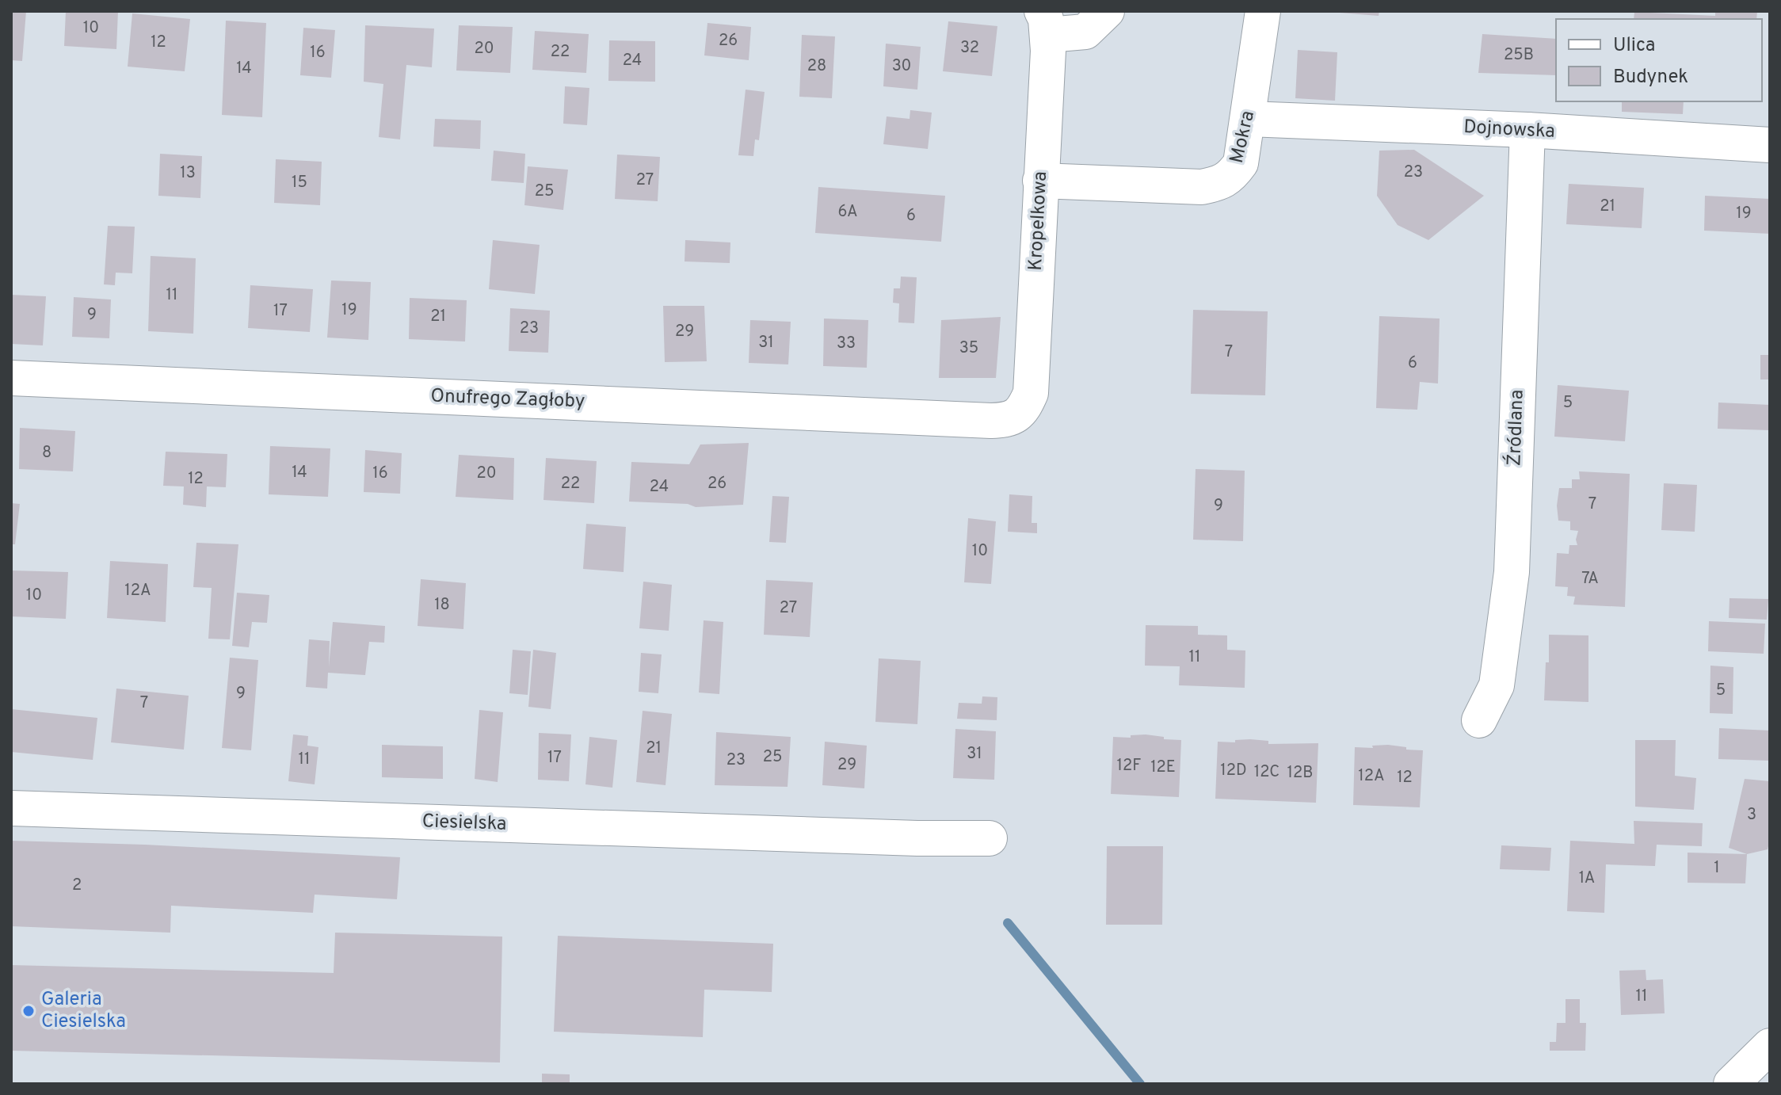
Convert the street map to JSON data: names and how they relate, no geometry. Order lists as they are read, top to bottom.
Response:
{
  "streets": {
    "main road": [
      "Dojnowska",
      "Mokra",
      "Kropelkowa",
      "Onufrego Zagłoby",
      "Źródlana",
      "Ciesielska"
    ]
  },
  "crossings": [
    ["Dojnowska", "Mokra"],
    ["Dojnowska", "Źródlana"],
    ["Mokra", "Kropelkowa"],
    ["Kropelkowa", "Onufrego Zagłoby"]
  ],
  "places": ["Galeria Ciesielska"],
  "house_numbers": [
    "10",
    "26",
    "12",
    "32",
    "20",
    "22",
    "16",
    "25B",
    "24",
    "28",
    "30",
    "14",
    "23",
    "13",
    "27",
    "15",
    "25",
    "21",
    "6A",
    "19",
    "6",
    "11",
    "19",
    "17",
    "9",
    "21",
    "23",
    "29",
    "31",
    "33",
    "35",
    "7",
    "6",
    "5",
    "8",
    "14",
    "16",
    "20",
    "12",
    "22",
    "26",
    "24",
    "7",
    "9",
    "10",
    "7A",
    "12A",
    "10",
    "18",
    "27",
    "11",
    "5",
    "9",
    "7",
    "21",
    "31",
    "25",
    "17",
    "11",
    "23",
    "29",
    "12F",
    "12E",
    "12D",
    "12C",
    "12B",
    "12A",
    "12",
    "3",
    "1",
    "1A",
    "2",
    "11"
  ],
  "legend": ["Ulica", "Budynek"]
}
